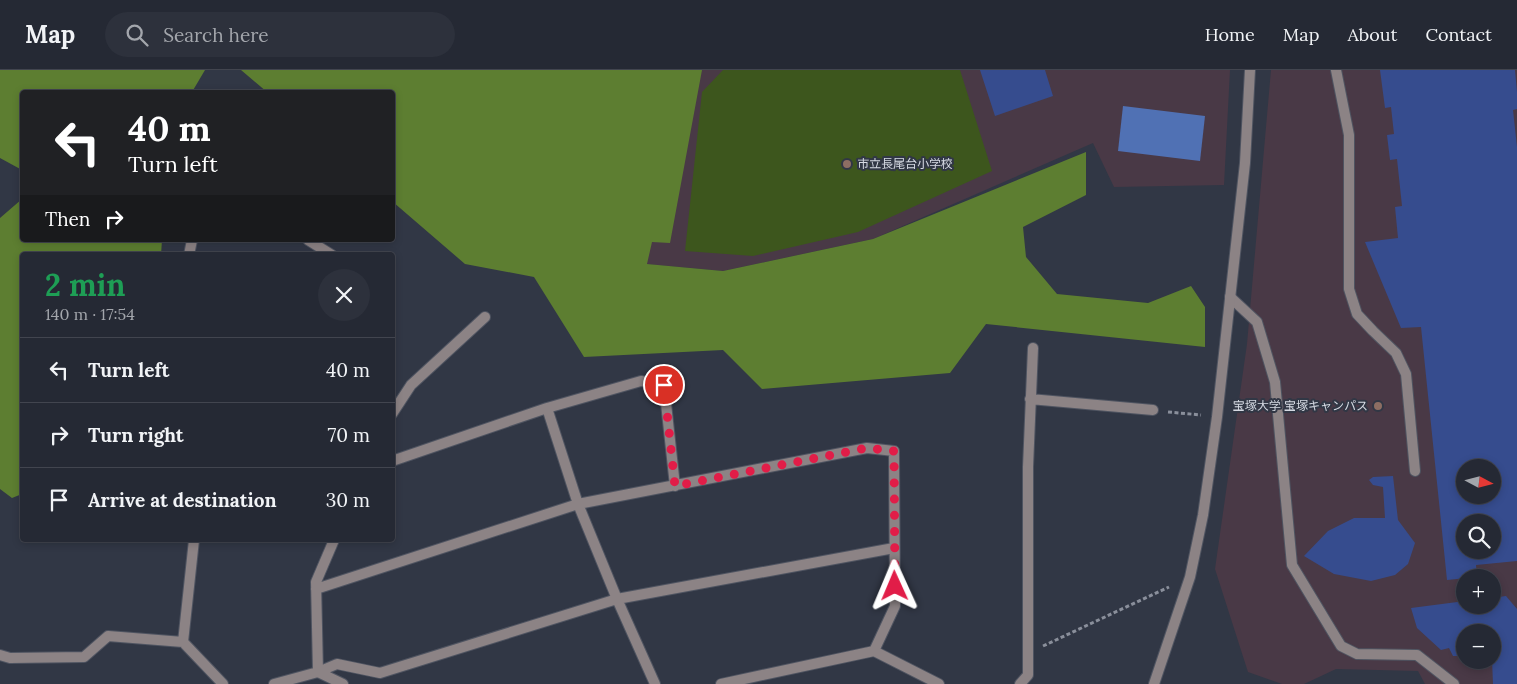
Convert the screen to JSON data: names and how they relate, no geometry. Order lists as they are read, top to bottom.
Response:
{
  "places": ["市立長尾台小学校", "宝塚大学 宝塚キャンパス"],
  "north": "right",
  "page": {
    "header": "Map",
    "search": "Search here",
    "nav": [
      "Home",
      "Map",
      "About",
      "Contact"
    ],
    "turn": ["40 m", "Turn left"],
    "then": "Then",
    "heading": ["2 min", "140 m · 17:54"],
    "list": [
      {
        "name": "Turn left",
        "value": "40 m"
      },
      {
        "name": "Turn right",
        "value": "70 m"
      },
      {
        "name": "Arrive at destination",
        "value": "30 m"
      }
    ],
    "map_buttons": ["+", "−"]
  }
}
